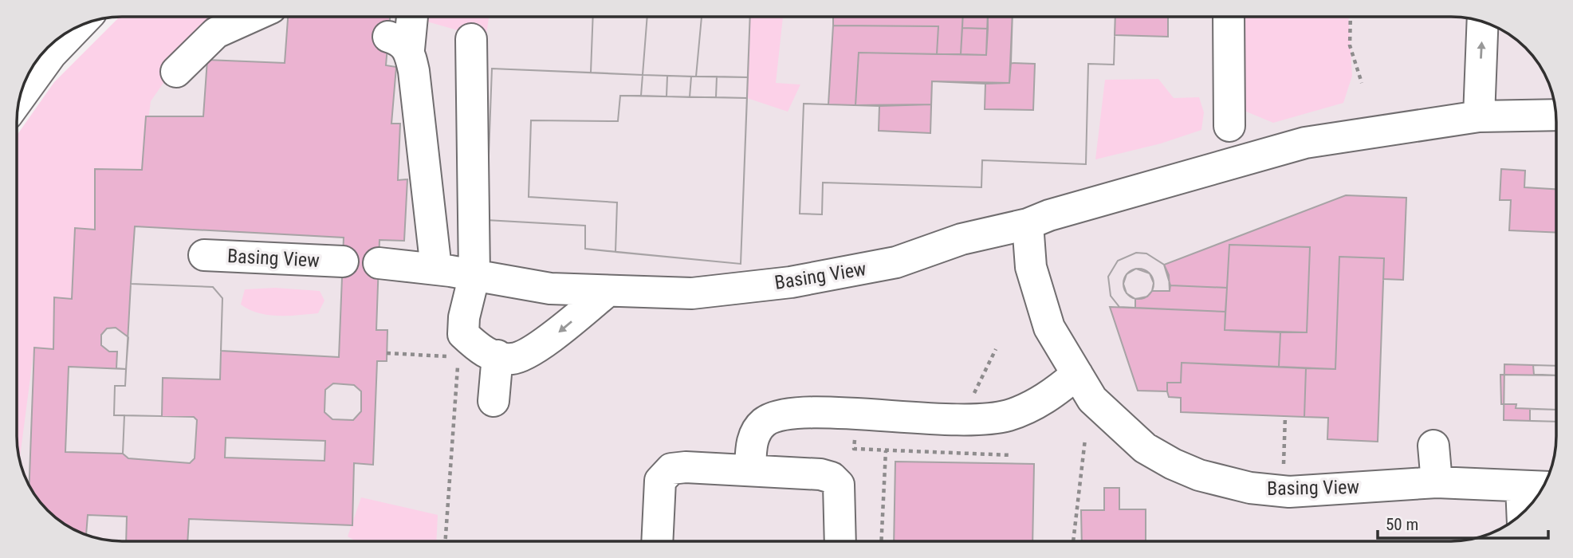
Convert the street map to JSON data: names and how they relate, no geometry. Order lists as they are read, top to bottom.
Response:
{
  "streets": {
    "main road": ["Basing View"]
  },
  "scale_bar": "50 m"
}
